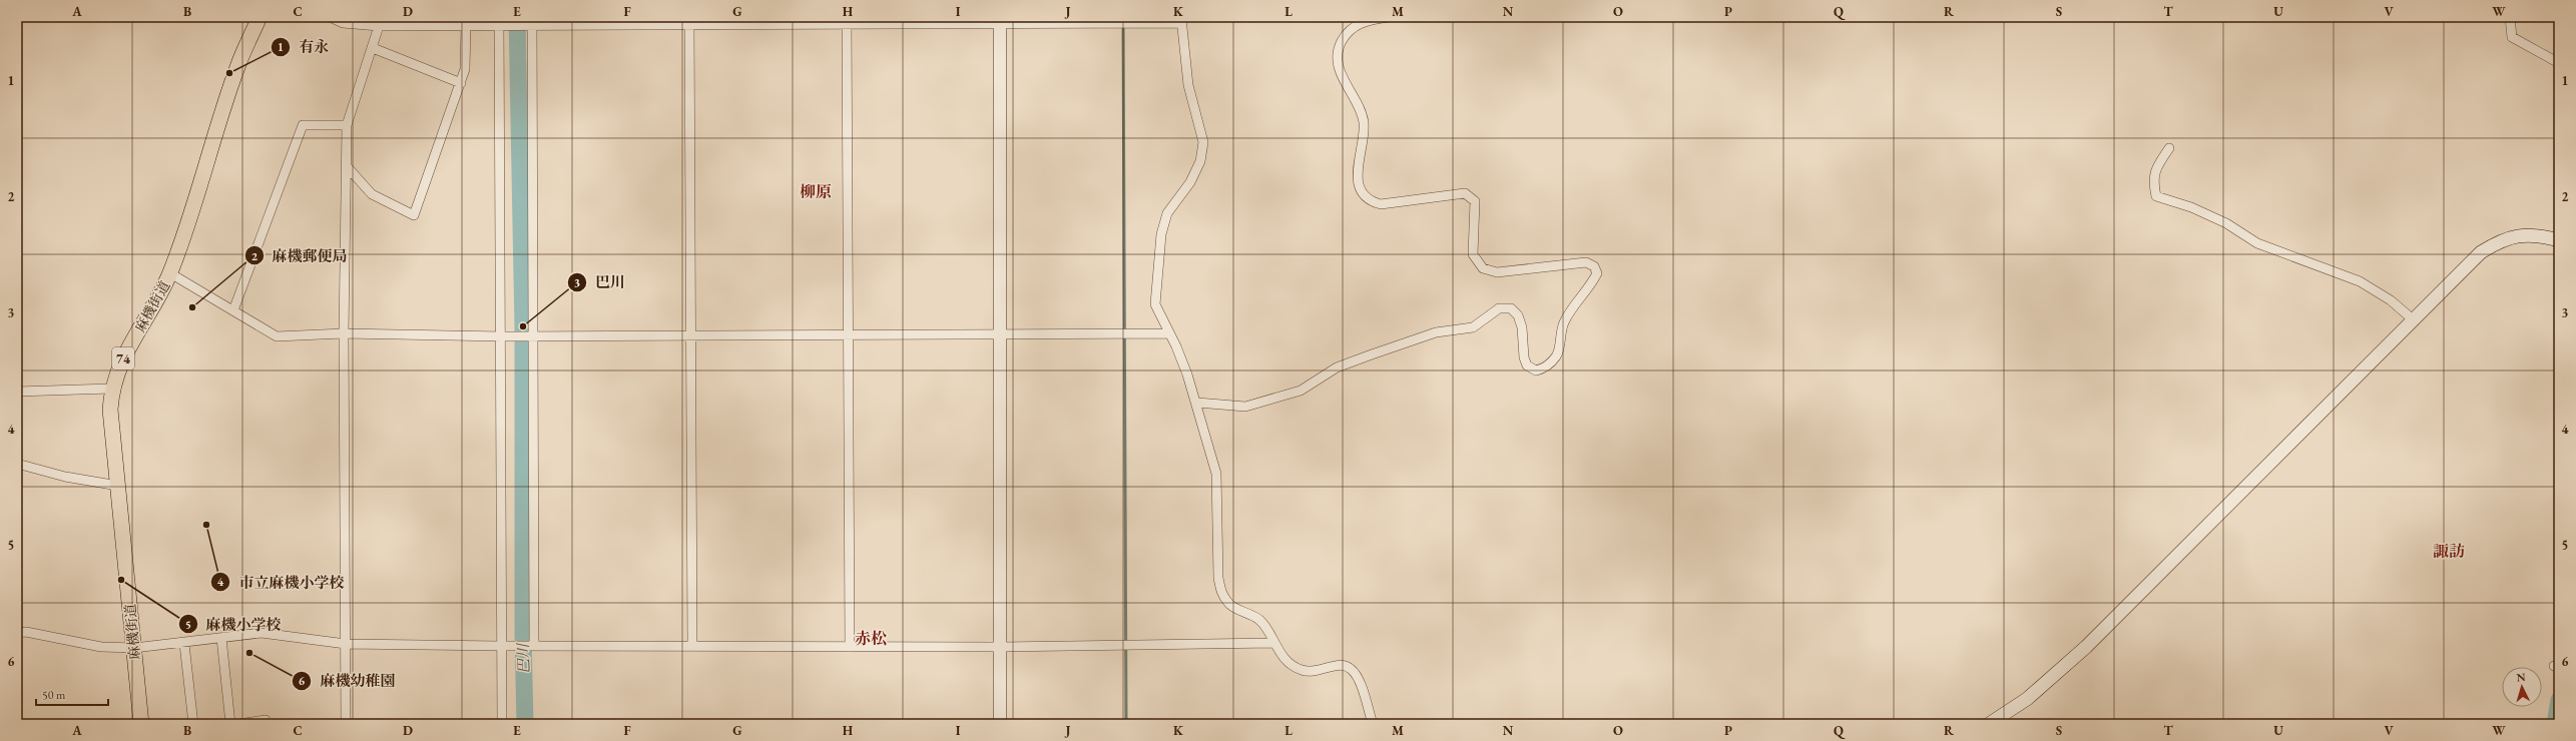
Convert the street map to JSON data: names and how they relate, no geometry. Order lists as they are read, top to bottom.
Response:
{
  "streets": {
    "main road": ["麻機街道", "74"]
  },
  "districts": ["柳原", "諏訪", "赤松"],
  "water": ["巴川"],
  "places": [
    "有永",
    "麻機郵便局",
    "巴川",
    "市立麻機小学校",
    "麻機小学校",
    "麻機幼稚園"
  ],
  "scale_bar": "50 m",
  "north": "top",
  "grid": {
    "columns": [
      "A",
      "B",
      "C",
      "D",
      "E",
      "F",
      "G",
      "H",
      "I",
      "J",
      "K",
      "L",
      "M",
      "N",
      "O",
      "P",
      "Q",
      "R",
      "S",
      "T",
      "U",
      "V",
      "W"
    ],
    "rows": [
      "1",
      "2",
      "3",
      "4",
      "5",
      "6"
    ]
  }
}
